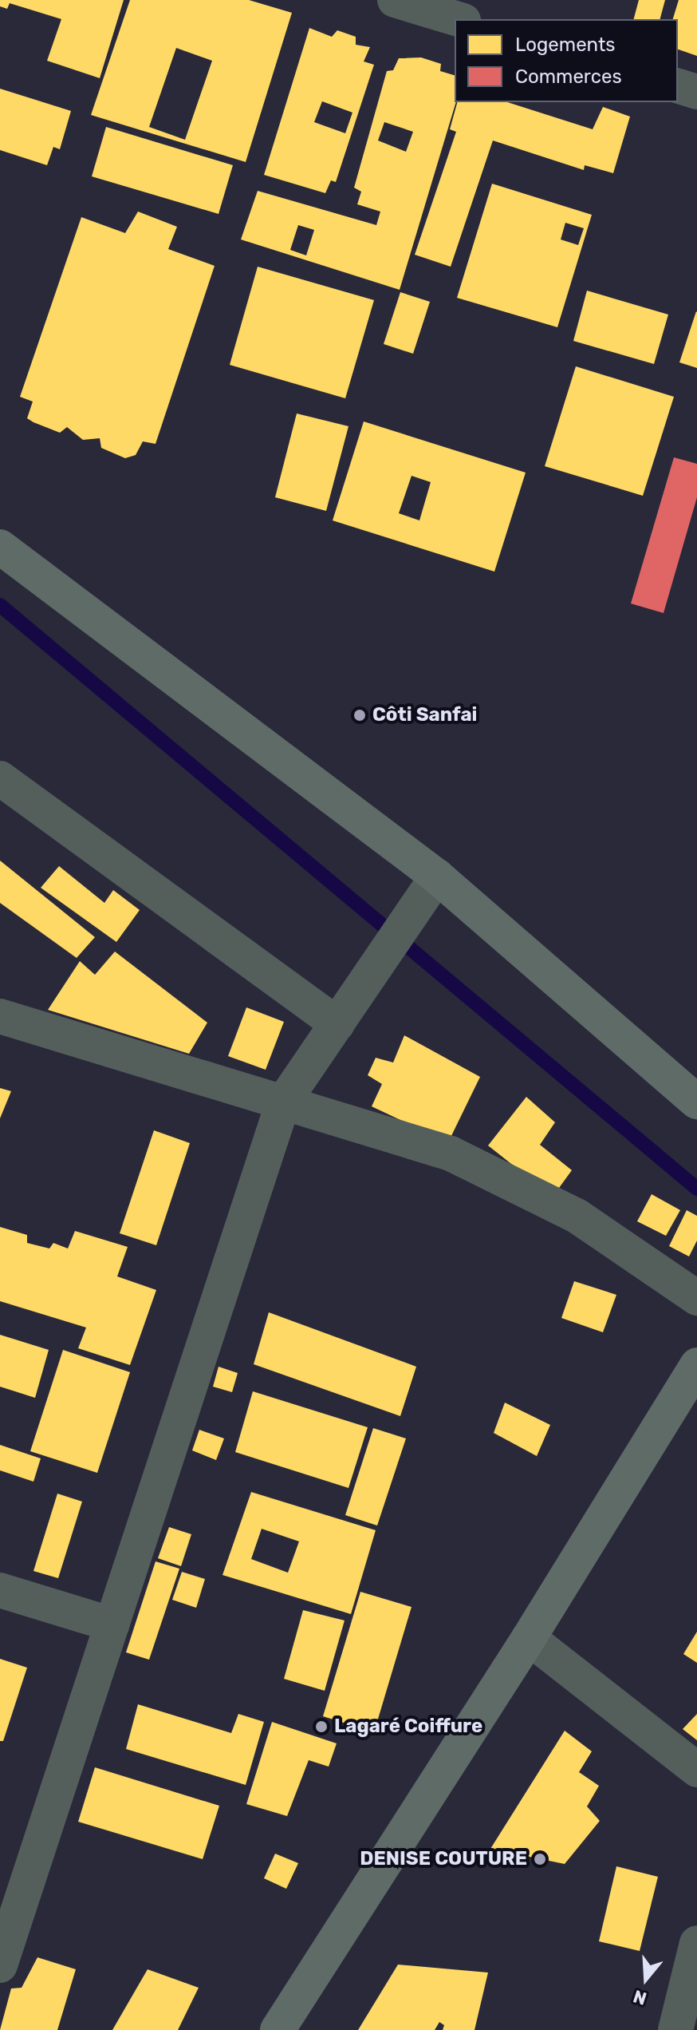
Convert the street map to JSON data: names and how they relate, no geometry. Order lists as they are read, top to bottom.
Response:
{
  "places": ["Côti Sanfai", "Lagaré Coiffure", "DENISE COUTURE"],
  "legend": ["Logements", "Commerces"],
  "north": "bottom"
}
